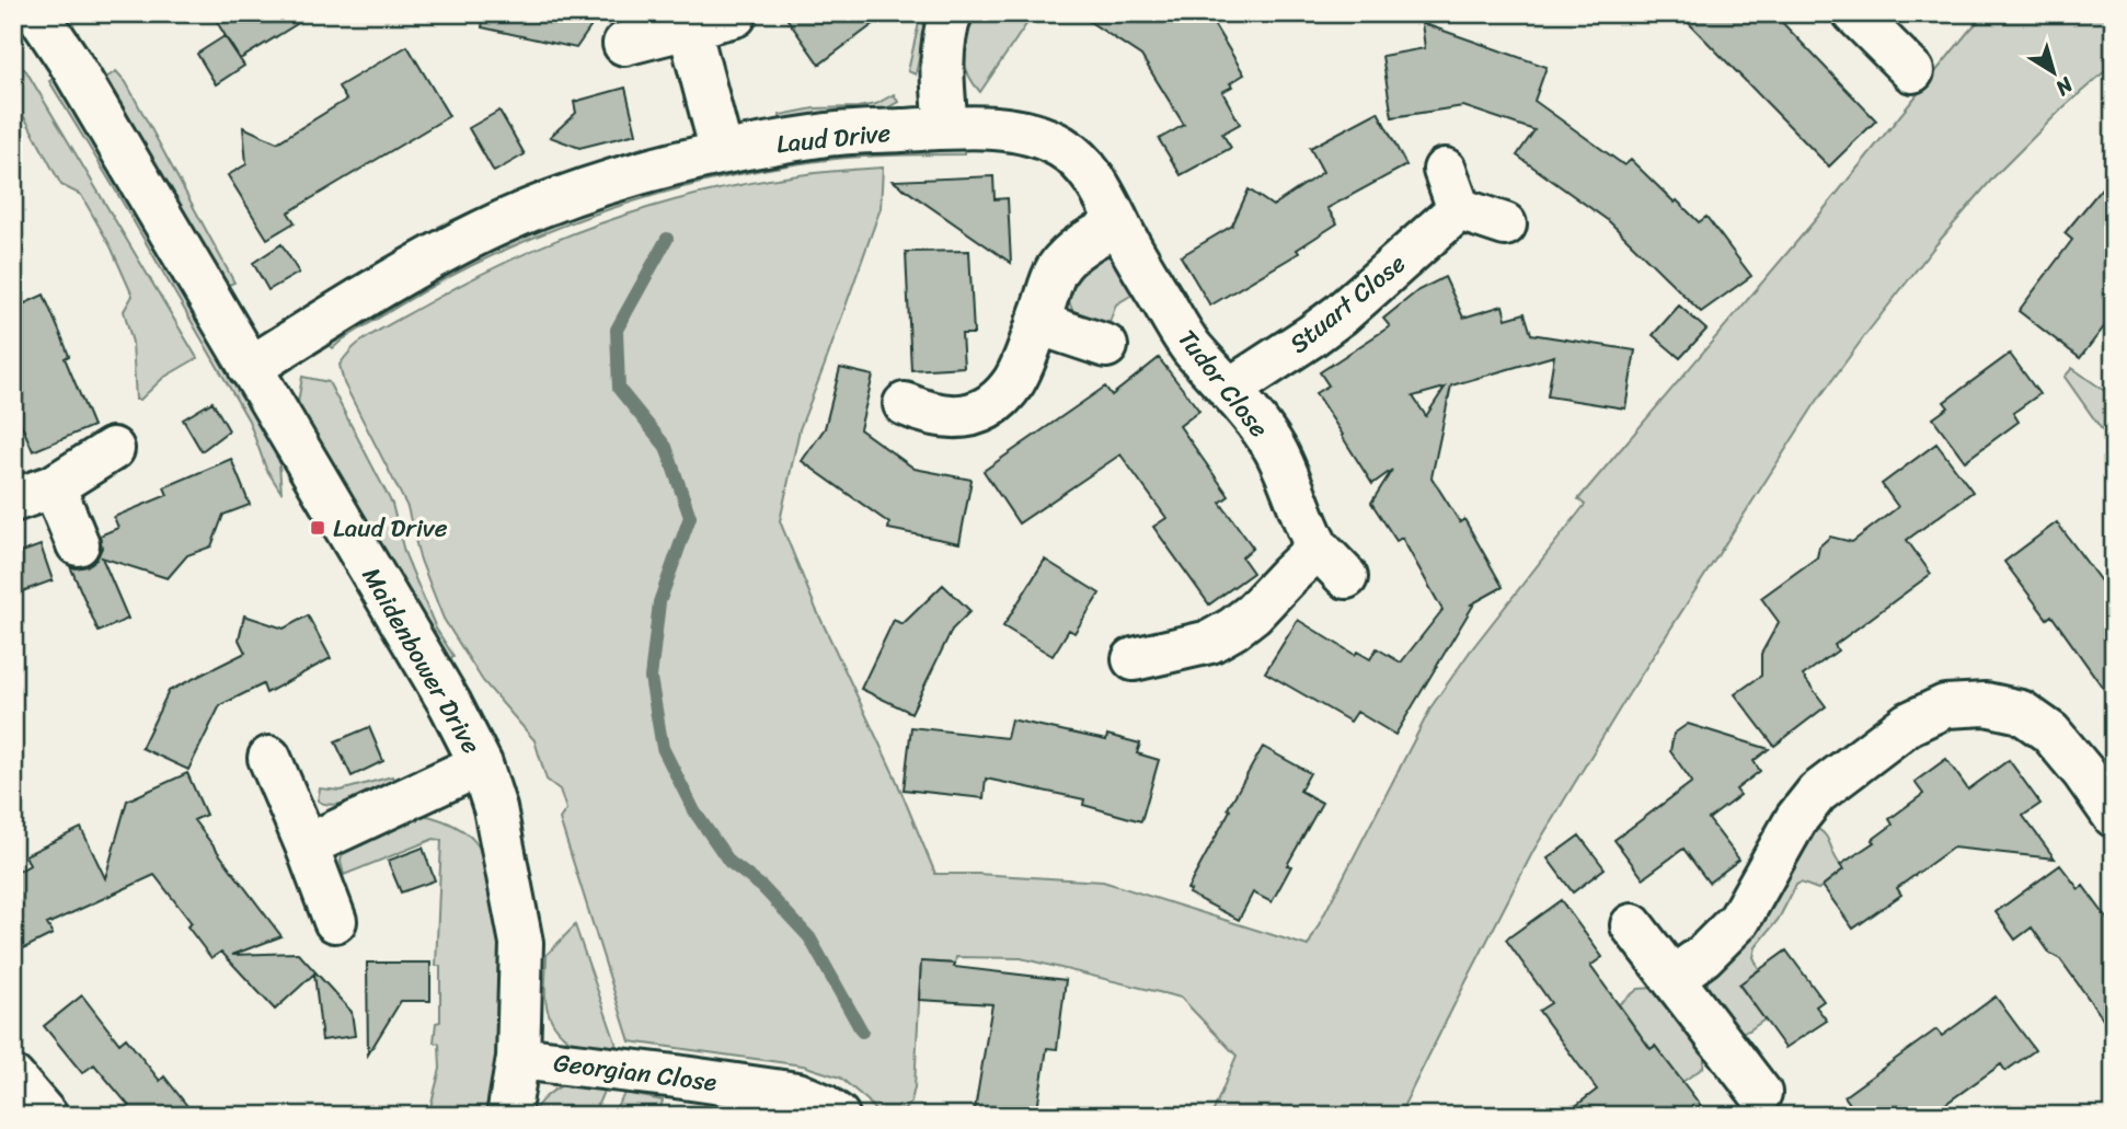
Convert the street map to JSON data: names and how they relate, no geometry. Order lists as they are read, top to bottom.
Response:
{
  "streets": {
    "street": [
      "Laud Drive",
      "Stuart Close",
      "Tudor Close",
      "Maidenbower Drive",
      "Georgian Close"
    ]
  },
  "crossings": [
    ["Laud Drive", "Tudor Close"],
    ["Laud Drive", "Maidenbower Drive"],
    ["Stuart Close", "Tudor Close"],
    ["Maidenbower Drive", "Georgian Close"]
  ],
  "places": {
    "transit": ["Laud Drive"]
  },
  "north": "bottom right"
}
